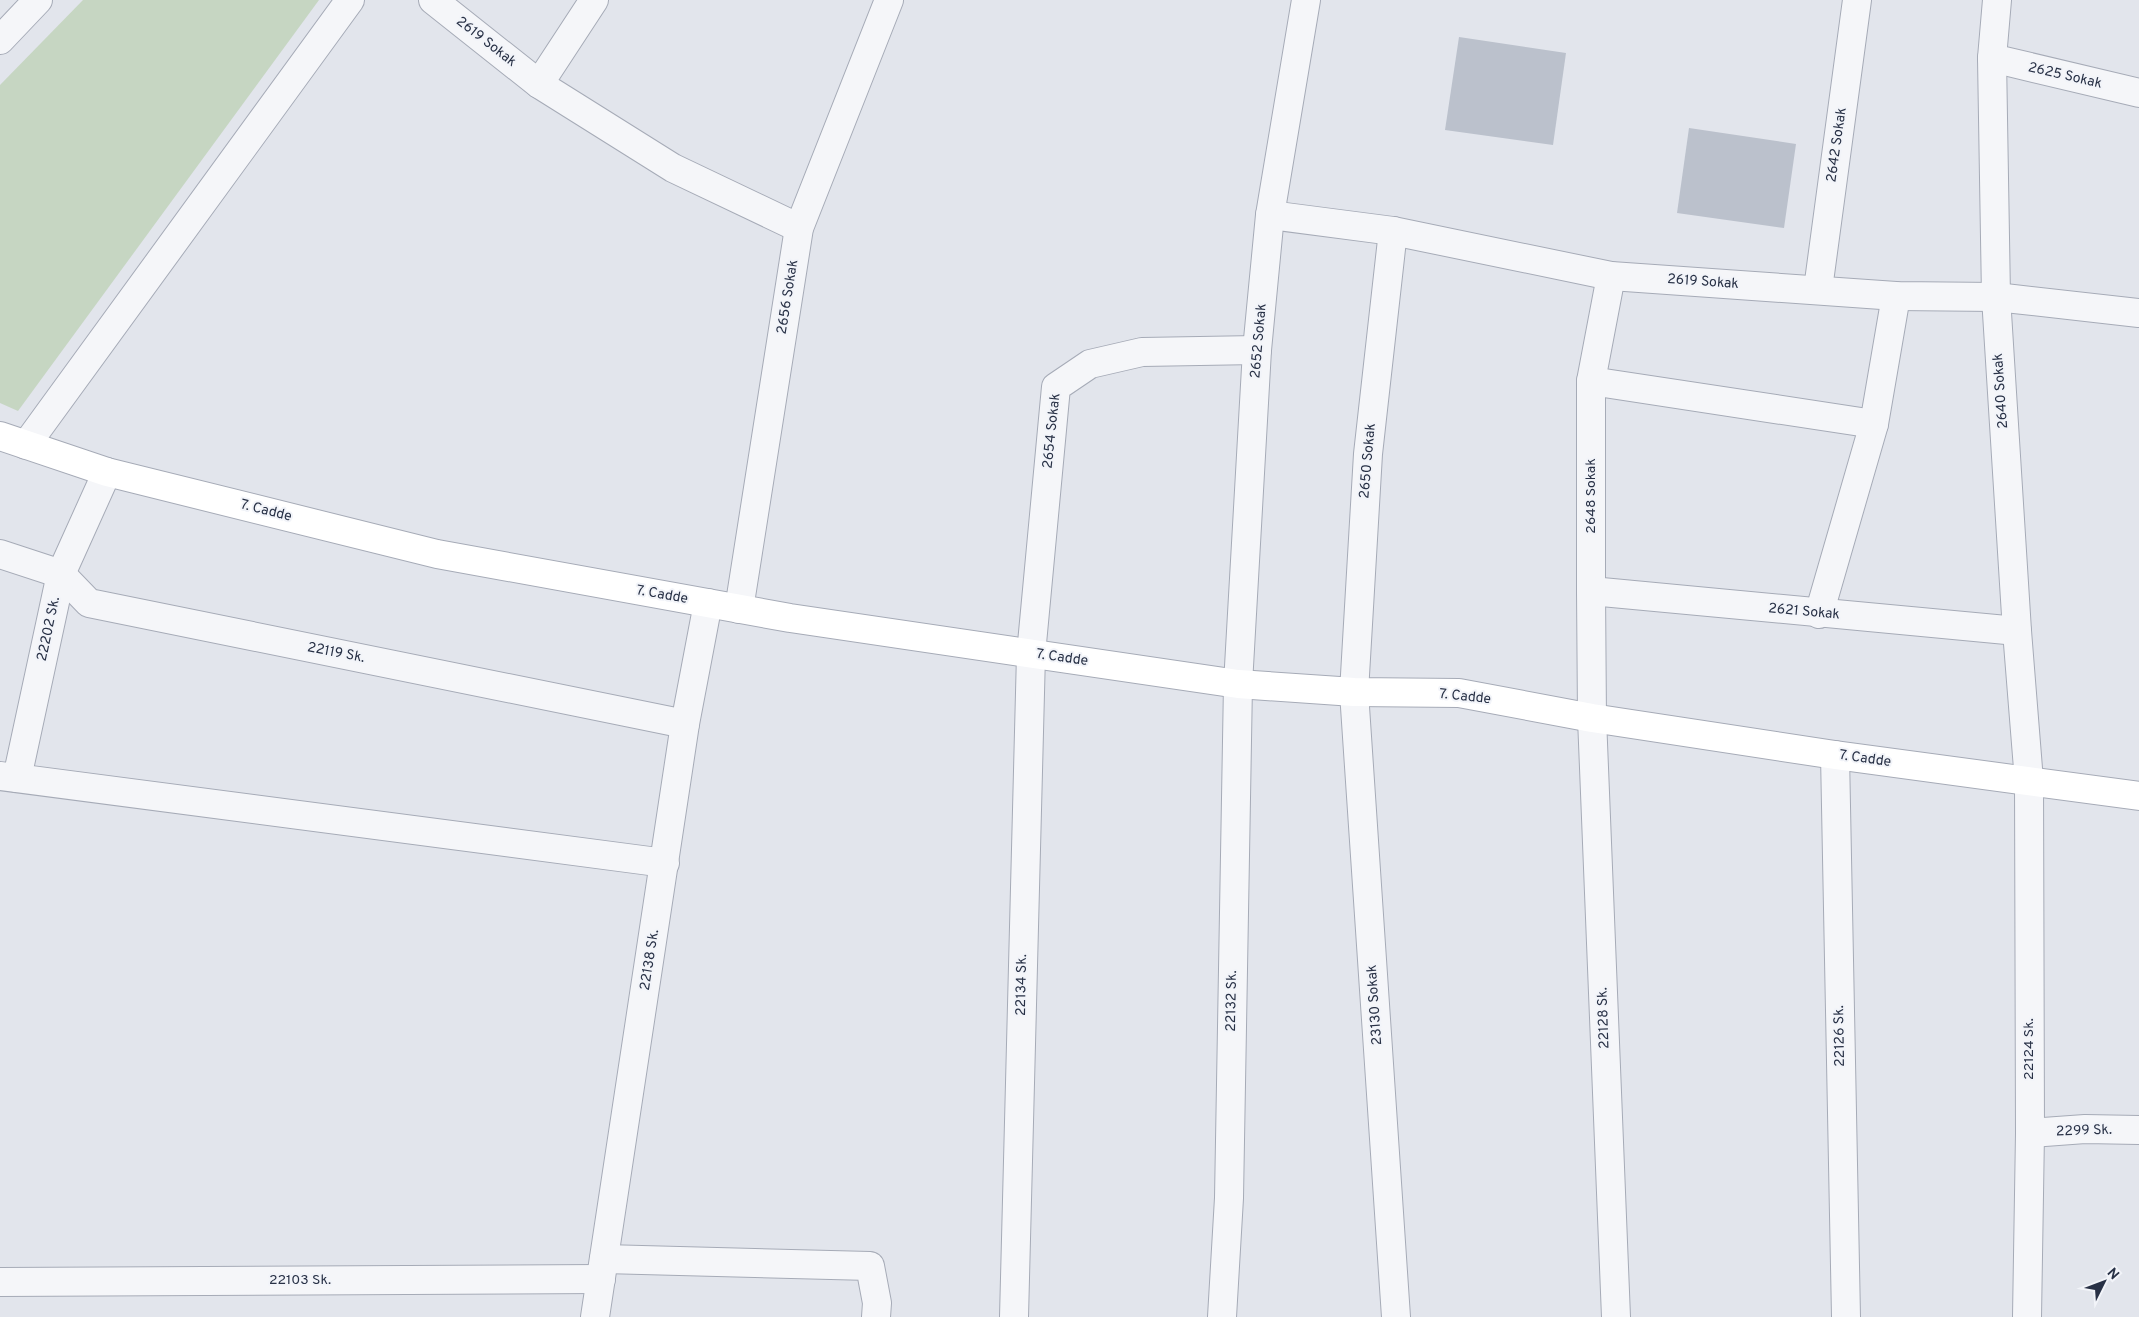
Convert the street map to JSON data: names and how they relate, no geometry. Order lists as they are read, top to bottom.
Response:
{
  "streets": {
    "street": [
      "2619 Sokak",
      "2625 Sokak",
      "2642 Sokak",
      "2656 Sokak",
      "2652 Sokak",
      "2640 Sokak",
      "2654 Sokak",
      "2650 Sokak",
      "2648 Sokak",
      "7. Cadde",
      "2621 Sokak",
      "22202 Sk.",
      "22119 Sk.",
      "22138 Sk.",
      "22134 Sk.",
      "22132 Sk.",
      "23130 Sokak",
      "22128 Sk.",
      "22126 Sk.",
      "22124 Sk.",
      "2299 Sk.",
      "22103 Sk."
    ]
  },
  "crossings": [
    ["2619 Sokak", "2642 Sokak"],
    ["2619 Sokak", "2656 Sokak"],
    ["2619 Sokak", "2652 Sokak"],
    ["2619 Sokak", "2640 Sokak"],
    ["2619 Sokak", "2650 Sokak"],
    ["2619 Sokak", "2648 Sokak"],
    ["2625 Sokak", "2640 Sokak"],
    ["2656 Sokak", "7. Cadde"],
    ["2652 Sokak", "2654 Sokak"],
    ["2652 Sokak", "7. Cadde"],
    ["2652 Sokak", "22132 Sk."],
    ["2640 Sokak", "7. Cadde"],
    ["2640 Sokak", "2621 Sokak"],
    ["2640 Sokak", "22124 Sk."],
    ["2654 Sokak", "7. Cadde"],
    ["2654 Sokak", "22134 Sk."],
    ["2650 Sokak", "7. Cadde"],
    ["2650 Sokak", "23130 Sokak"],
    ["2648 Sokak", "7. Cadde"],
    ["2648 Sokak", "2621 Sokak"],
    ["2648 Sokak", "22128 Sk."],
    ["7. Cadde", "22202 Sk."],
    ["7. Cadde", "22138 Sk."],
    ["7. Cadde", "22134 Sk."],
    ["7. Cadde", "22132 Sk."],
    ["7. Cadde", "23130 Sokak"],
    ["7. Cadde", "22128 Sk."],
    ["7. Cadde", "22126 Sk."],
    ["7. Cadde", "22124 Sk."],
    ["22202 Sk.", "22119 Sk."],
    ["22119 Sk.", "22138 Sk."],
    ["22138 Sk.", "22103 Sk."],
    ["22124 Sk.", "2299 Sk."]
  ],
  "north": "top right"
}
